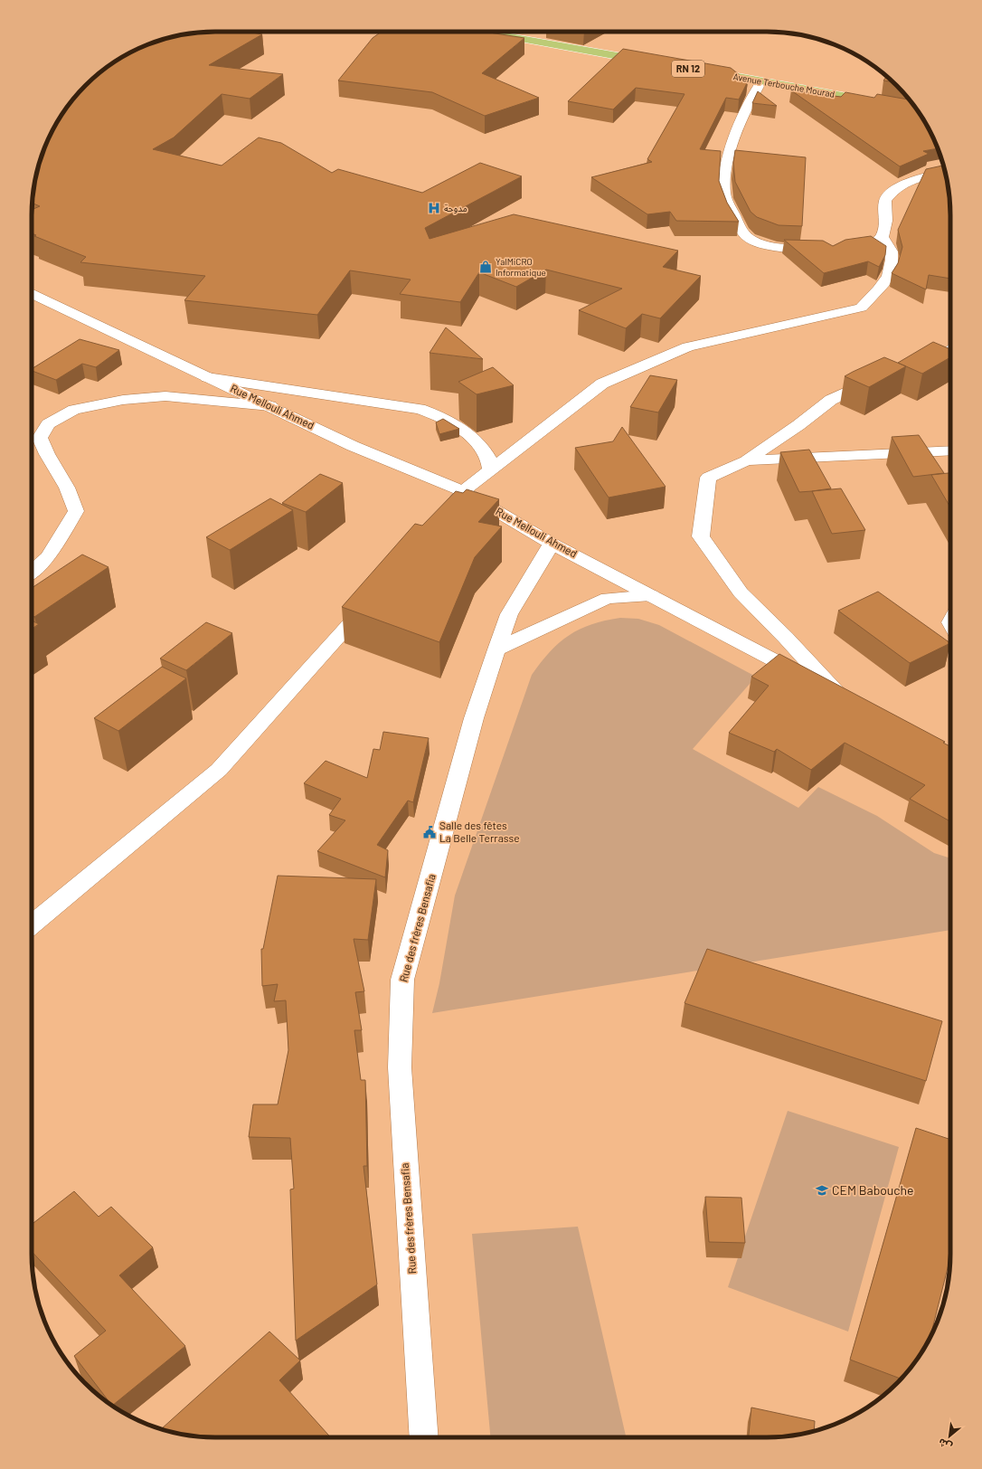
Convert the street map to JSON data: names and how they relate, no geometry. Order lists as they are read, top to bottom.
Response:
{
  "streets": {
    "main road": ["RN 12", "Avenue Terbouche Mourad"],
    "street": ["Rue Mellouli Ahmed", "Rue des frères Bensafia"]
  },
  "crossings": [
    ["Rue Mellouli Ahmed", "Rue des frères Bensafia"]
  ],
  "places": {
    "hospital": ["مدوحة"],
    "shop": ["YalMiCRO Informatique"],
    "public building": ["Salle des fêtes La Belle Terrasse"],
    "school or university": ["CEM Babouche"]
  },
  "north": "bottom left"
}
